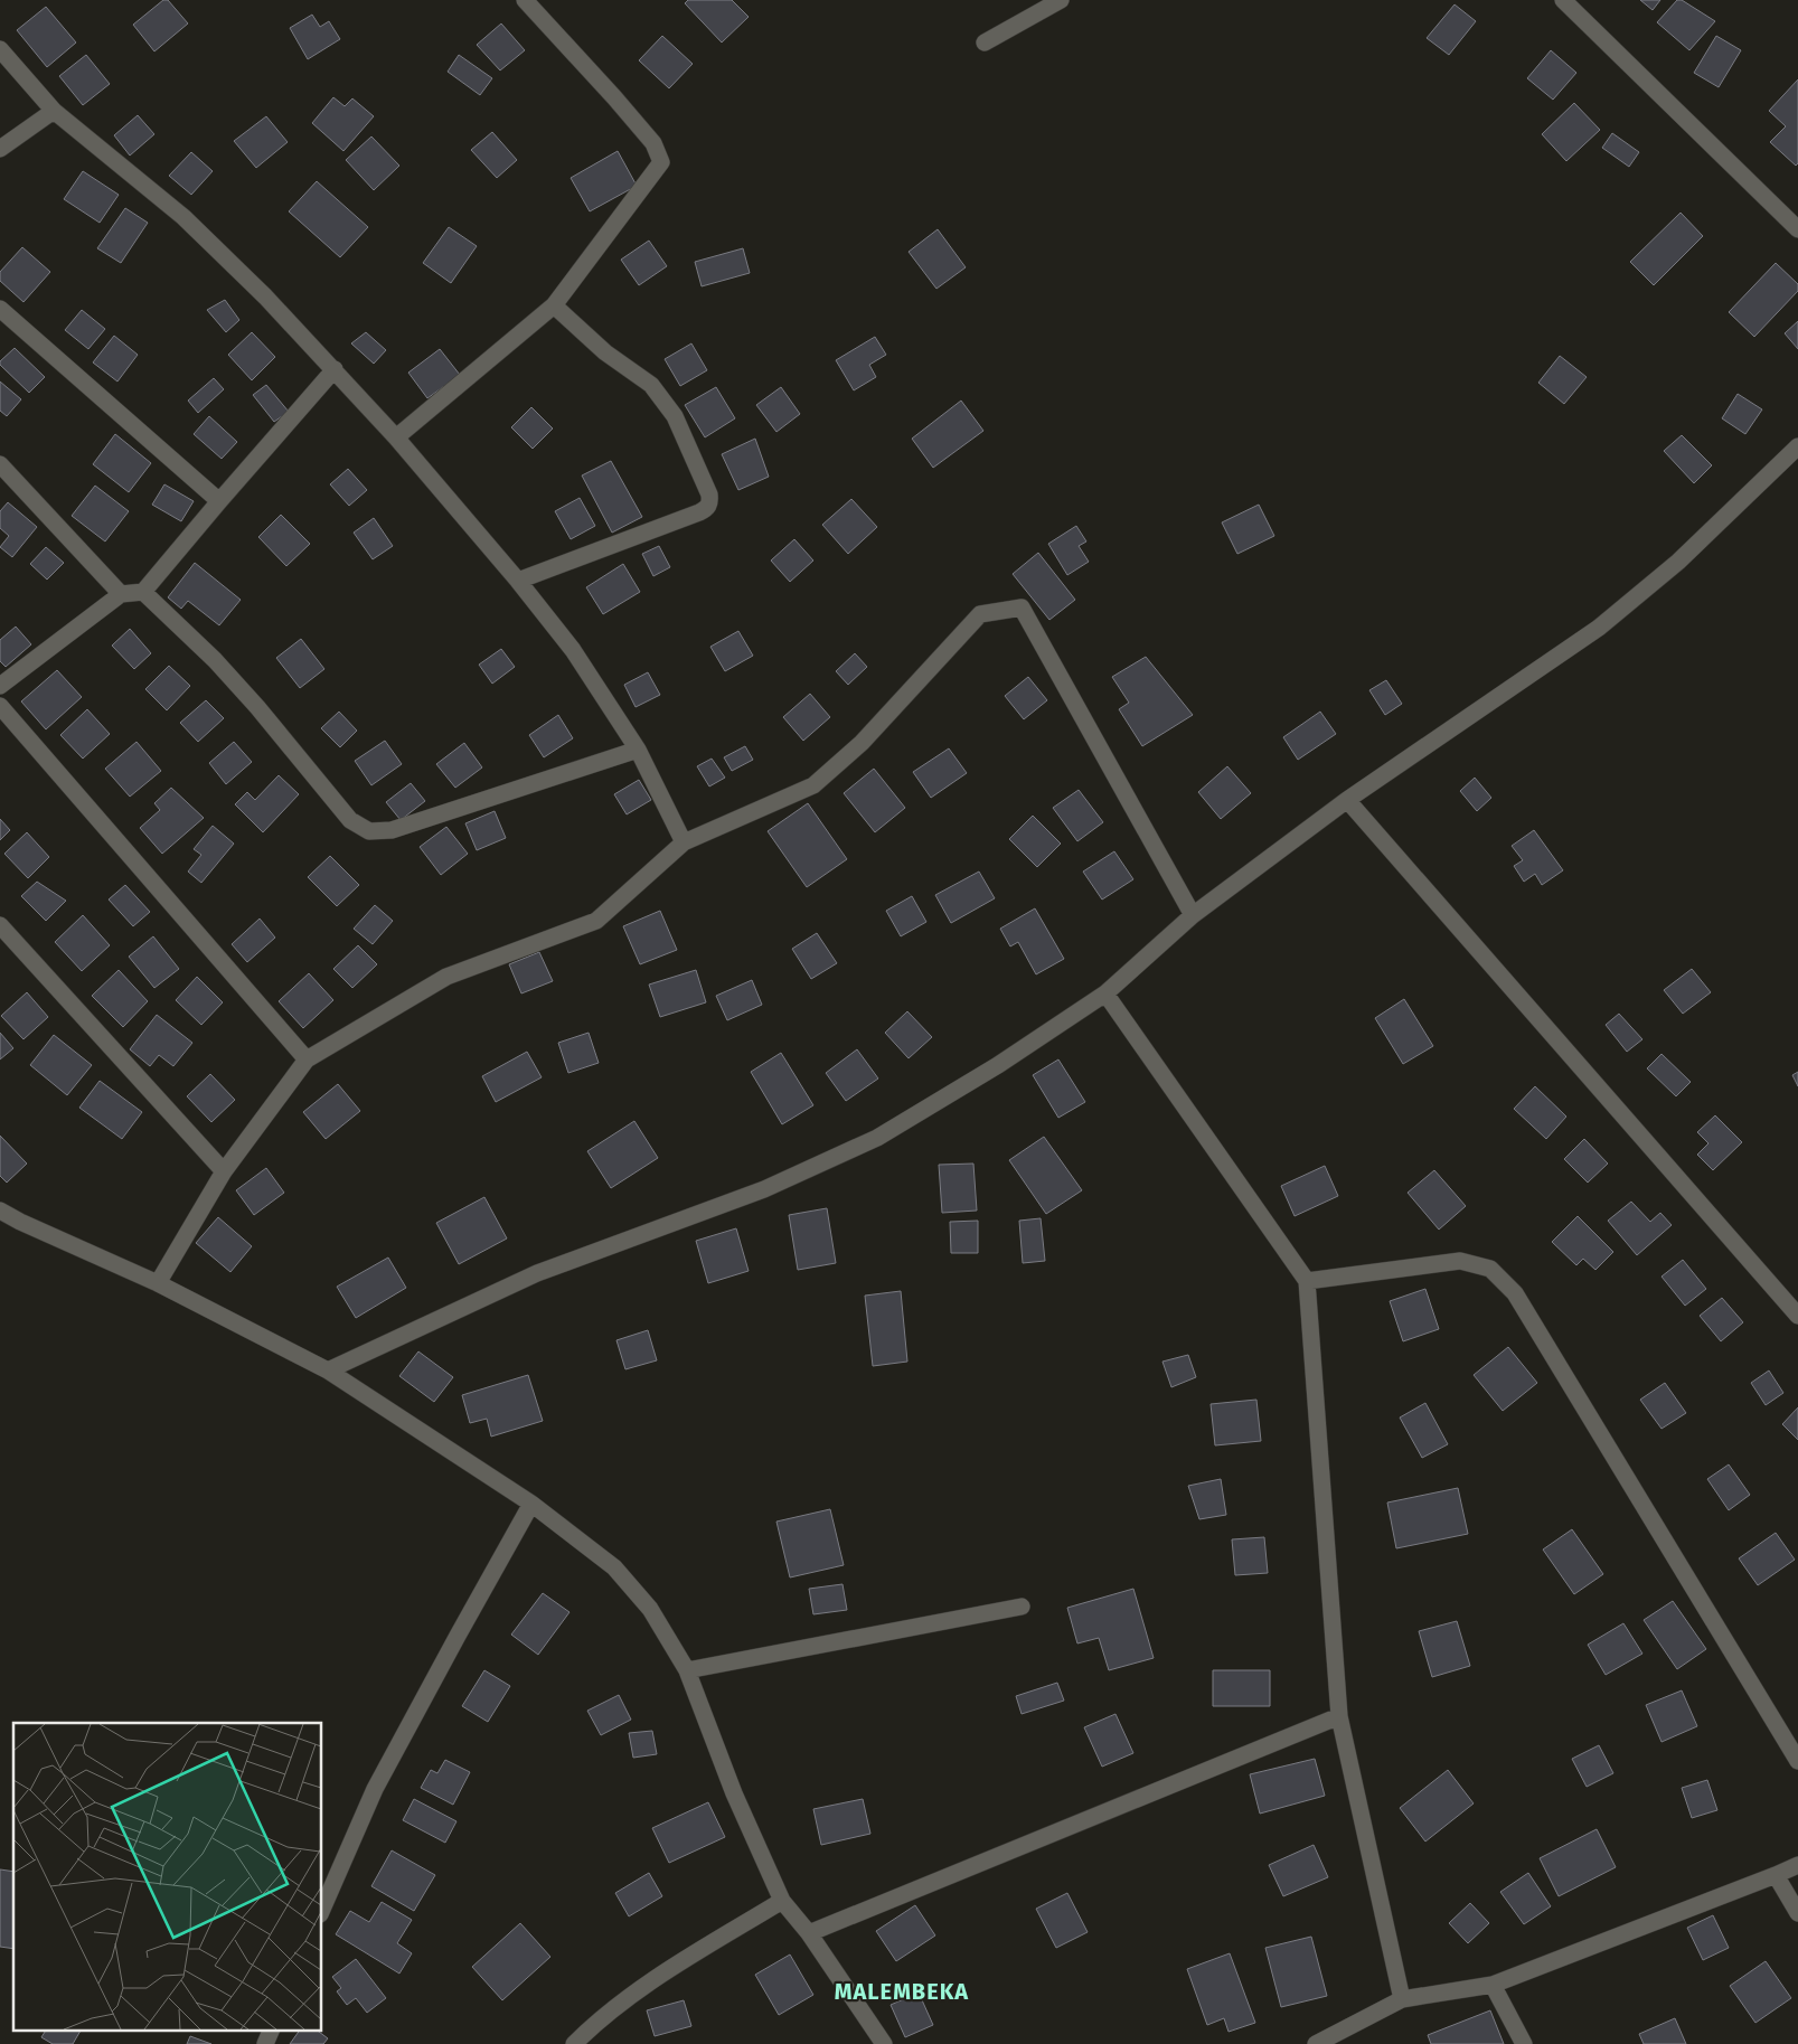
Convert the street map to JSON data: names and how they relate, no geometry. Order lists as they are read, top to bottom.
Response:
{
  "districts": ["MALEMBEKA"]
}
